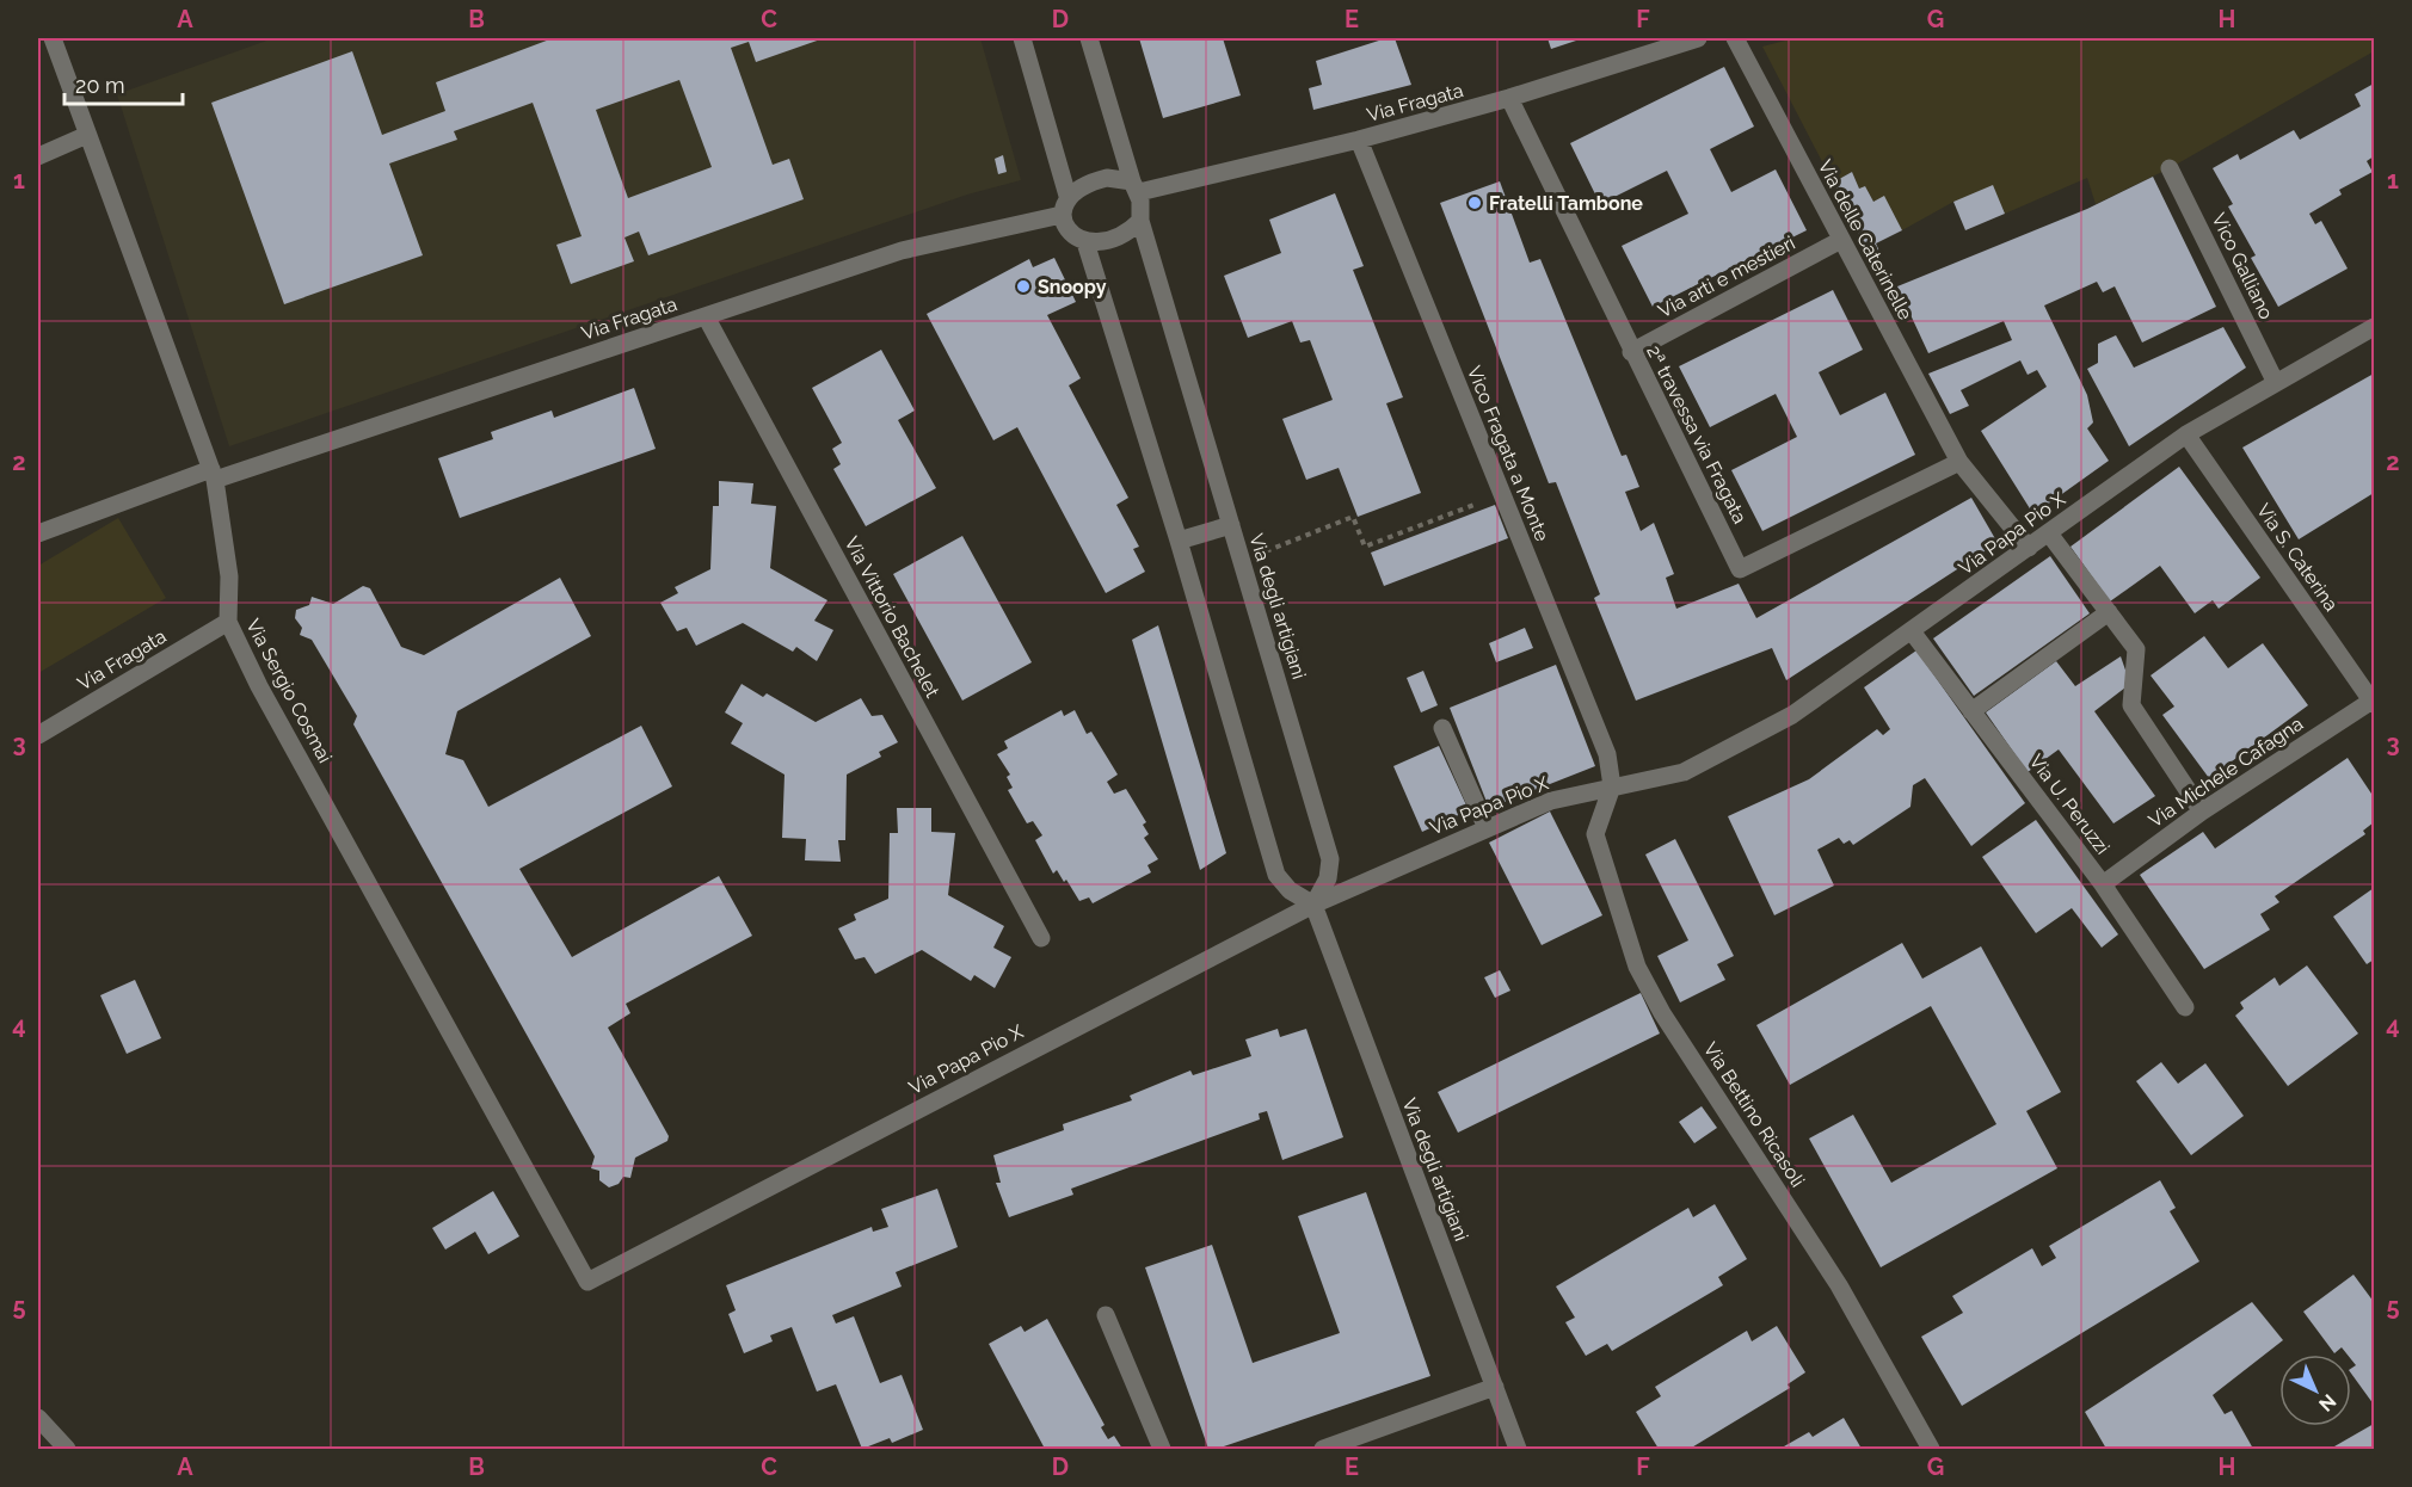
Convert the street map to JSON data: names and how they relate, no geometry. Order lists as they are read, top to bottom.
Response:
{
  "streets": {
    "street": [
      "Via Fragata",
      "Via delle Caterinelle",
      "Vico Galliano",
      "Via arti e mestieri",
      "2ª travessa via Fragata",
      "Vico Fragata a Monte",
      "Via Papa Pio X",
      "Via S. Caterina",
      "Via degli artigiani",
      "Via Vittorio Bachelet",
      "Via Sergio Cosmai",
      "Via Michele Cafagna",
      "Via U. Peruzzi",
      "Via Bettino Ricasoli"
    ]
  },
  "crossings": [
    ["Via Fragata", "2ª travessa via Fragata"],
    ["Via Fragata", "Vico Fragata a Monte"],
    ["Via Fragata", "Via degli artigiani"],
    ["Via Fragata", "Via Vittorio Bachelet"],
    ["Via Fragata", "Via Sergio Cosmai"],
    ["Via delle Caterinelle", "Via arti e mestieri"],
    ["Via delle Caterinelle", "2ª travessa via Fragata"],
    ["Via delle Caterinelle", "Via Papa Pio X"],
    ["Vico Galliano", "Via Papa Pio X"],
    ["Via arti e mestieri", "2ª travessa via Fragata"],
    ["Vico Fragata a Monte", "Via Papa Pio X"],
    ["Vico Fragata a Monte", "Via Bettino Ricasoli"],
    ["Via Papa Pio X", "Via S. Caterina"],
    ["Via Papa Pio X", "Via degli artigiani"],
    ["Via Papa Pio X", "Via Sergio Cosmai"],
    ["Via Papa Pio X", "Via U. Peruzzi"],
    ["Via Papa Pio X", "Via Bettino Ricasoli"],
    ["Via S. Caterina", "Via Michele Cafagna"],
    ["Via Michele Cafagna", "Via U. Peruzzi"]
  ],
  "places": ["Fratelli Tambone", "Snoopy"],
  "scale_bar": "20 m",
  "north": "bottom right",
  "grid": {
    "columns": [
      "A",
      "B",
      "C",
      "D",
      "E",
      "F",
      "G",
      "H"
    ],
    "rows": [
      "1",
      "2",
      "3",
      "4",
      "5"
    ]
  }
}
